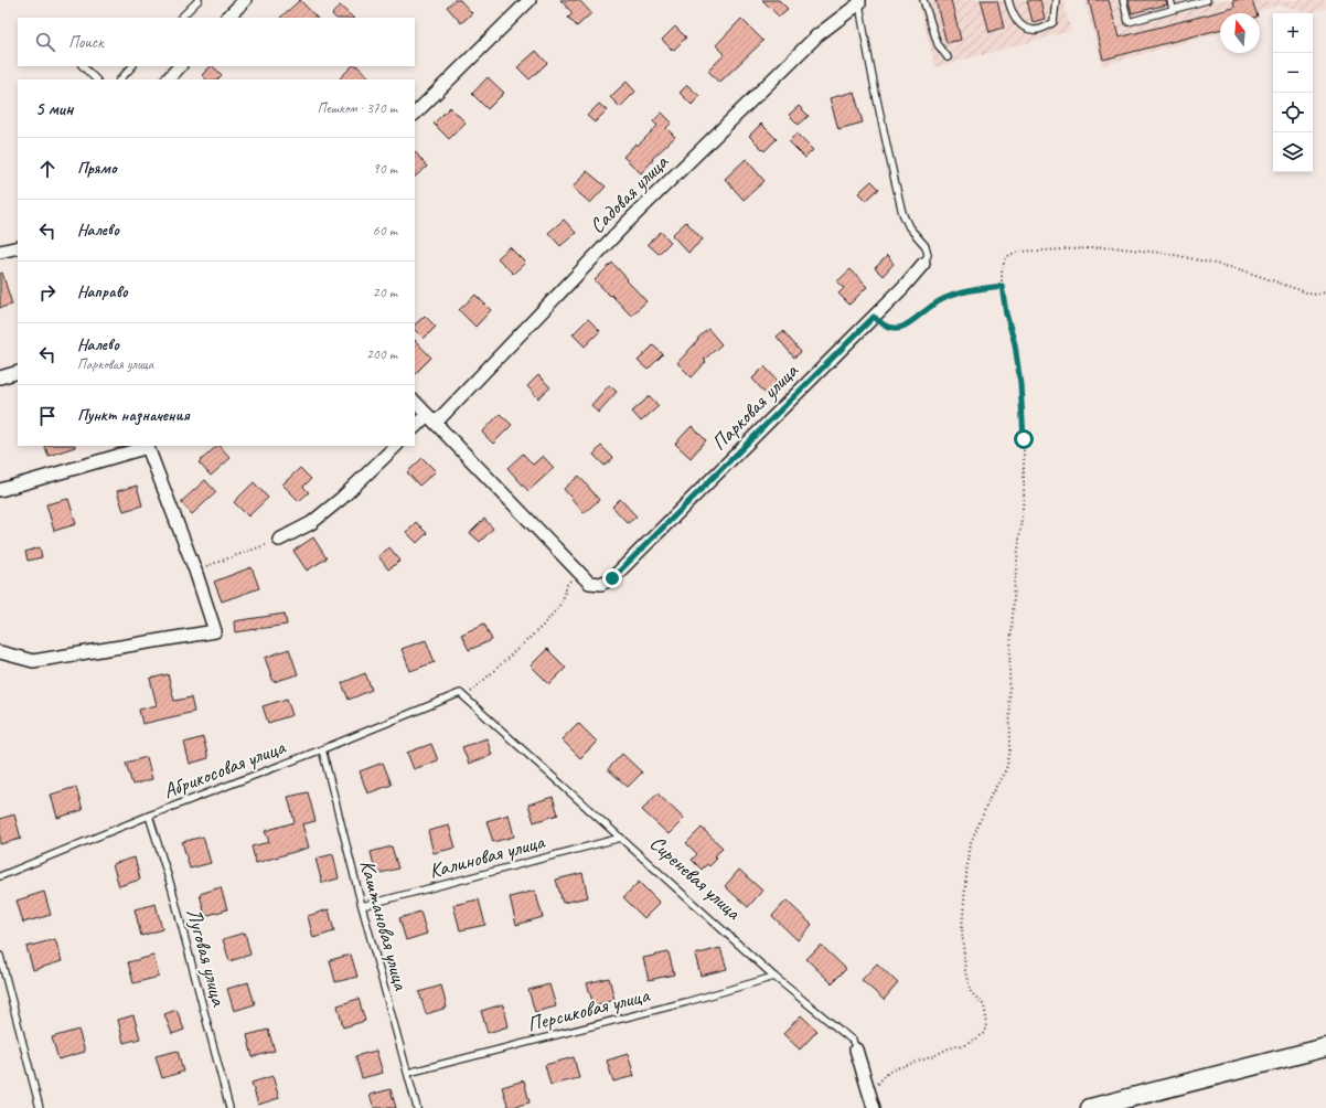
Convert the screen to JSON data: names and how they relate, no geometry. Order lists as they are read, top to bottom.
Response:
{
  "streets": {
    "street": ["Садовая улица", "Парковая улица", "Сиреневая улица"],
    "lane": [
      "Абрикосовая улица",
      "Калиновая улица",
      "Каштановая улица",
      "Луговая улица",
      "Персиковая улица"
    ]
  },
  "crossings": [
    ["Абрикосовая улица", "Сиреневая улица"],
    ["Абрикосовая улица", "Каштановая улица"],
    ["Абрикосовая улица", "Луговая улица"],
    ["Калиновая улица", "Сиреневая улица"],
    ["Калиновая улица", "Каштановая улица"],
    ["Сиреневая улица", "Персиковая улица"],
    ["Каштановая улица", "Персиковая улица"]
  ],
  "north": "top",
  "page": {
    "map_buttons": ["+", "−"],
    "search": "Поиск",
    "heading": ["5 мин", "Пешком · 370 m"],
    "list": [
      ["Прямо", "90 m"],
      ["Налево", "60 m"],
      ["Направо", "20 m"],
      ["Налево", "Парковая улица", "200 m"],
      "Пункт назначения"
    ]
  }
}
